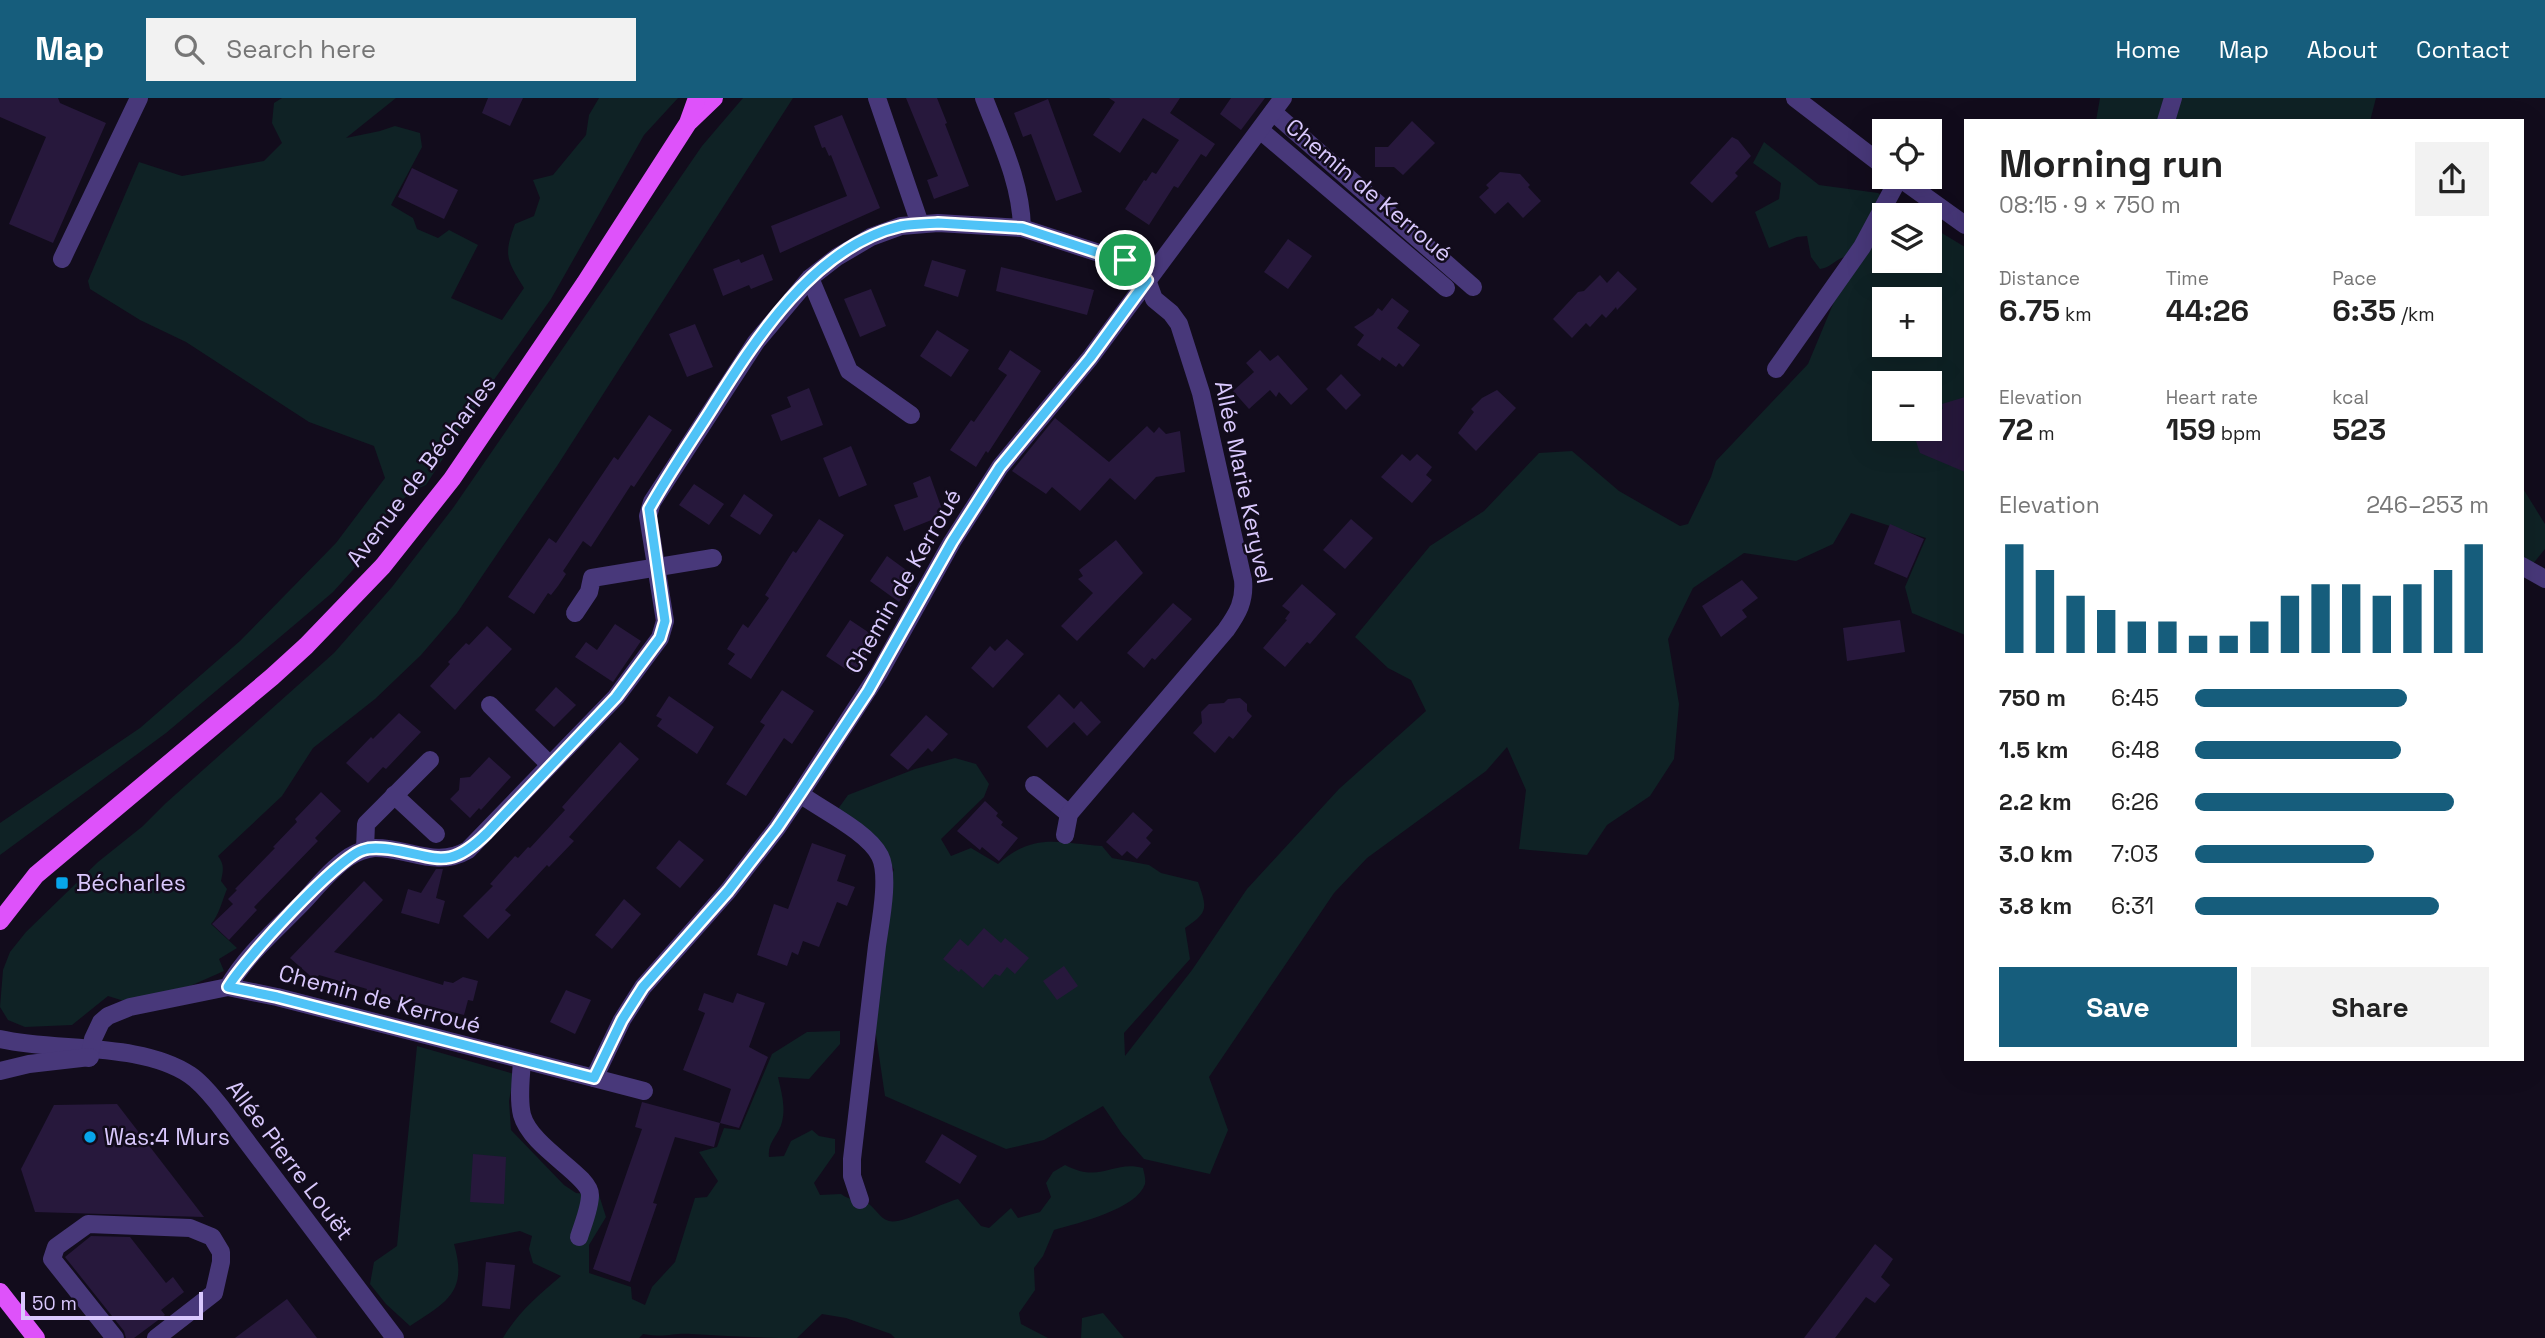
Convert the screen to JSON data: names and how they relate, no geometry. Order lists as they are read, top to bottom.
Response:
{
  "streets": {
    "main road": ["Avenue de Bécharles"],
    "street": ["Chemin de Kerroué", "Allée Marie Keryvel", "Allée Pierre Louët"]
  },
  "crossings": [
    ["Chemin de Kerroué", "Allée Marie Keryvel"],
    ["Chemin de Kerroué", "Allée Pierre Louët"]
  ],
  "places": {
    "transit": ["Bécharles"],
    "other": ["Was:4 Murs"]
  },
  "scale_bar": "50 m",
  "page": {
    "header": "Map",
    "search": "Search here",
    "nav": [
      "Home",
      "Map",
      "About",
      "Contact"
    ],
    "map_buttons": ["+", "−"],
    "heading": ["Morning run", "08:15 · 9 × 750 m"],
    "stats": [
      ["Distance", "6.75 km"],
      ["Time", "44:26"],
      ["Pace", "6:35 /km"],
      ["Elevation", "72 m"],
      ["Heart rate", "159 bpm"],
      ["kcal", "523"]
    ],
    "chart": ["Elevation", "246–253 m"],
    "list": [
      {
        "name": "750 m",
        "note": "6:45"
      },
      {
        "name": "1.5 km",
        "note": "6:48"
      },
      {
        "name": "2.2 km",
        "note": "6:26"
      },
      {
        "name": "3.0 km",
        "note": "7:03"
      },
      {
        "name": "3.8 km",
        "note": "6:31"
      }
    ],
    "buttons": ["Save", "Share"],
    "scale": "50 m"
  }
}
